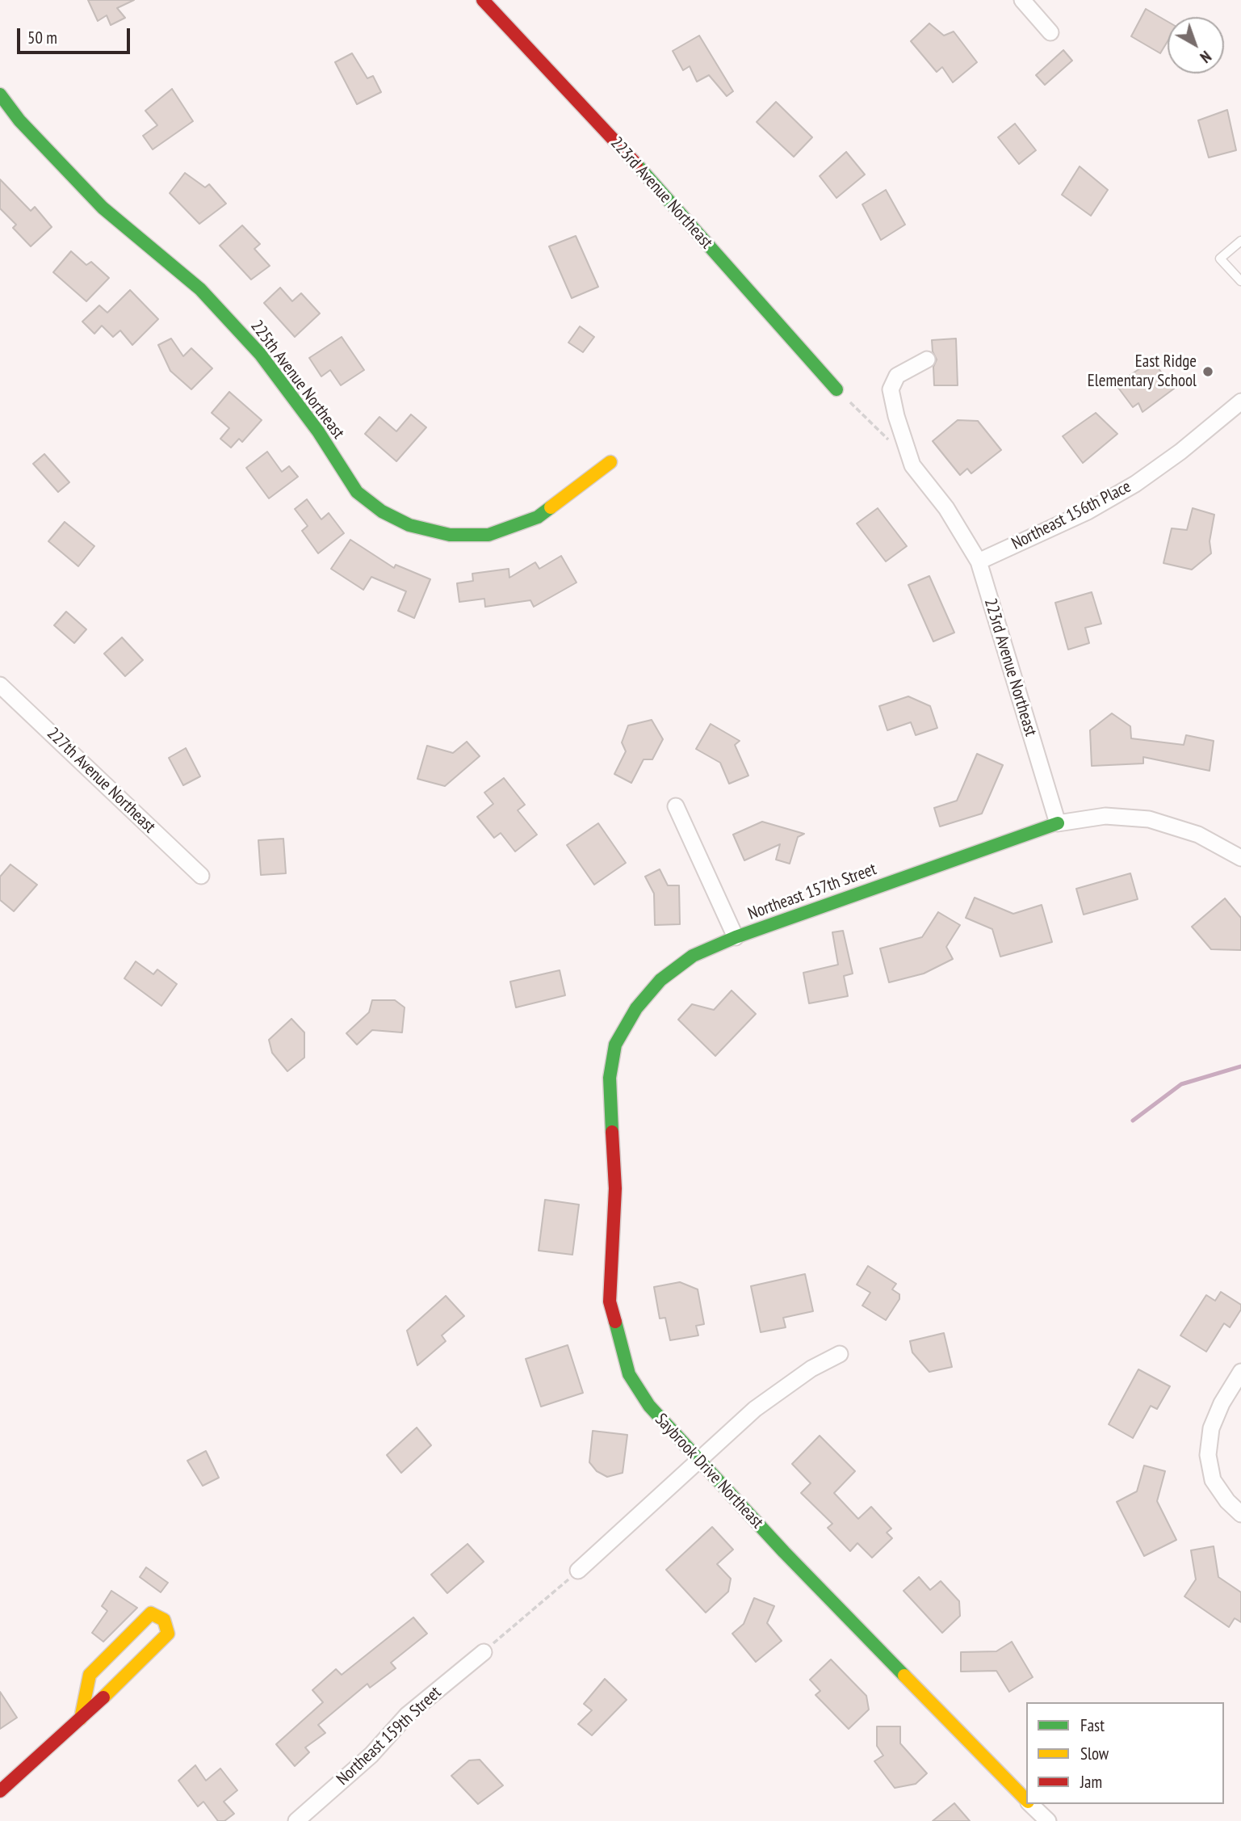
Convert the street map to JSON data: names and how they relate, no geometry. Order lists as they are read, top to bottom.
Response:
{
  "streets": {
    "street": [
      "223rd Avenue Northeast",
      "225th Avenue Northeast",
      "Northeast 156th Place",
      "227th Avenue Northeast",
      "Northeast 157th Street",
      "Saybrook Drive Northeast",
      "Northeast 159th Street"
    ]
  },
  "crossings": [
    ["223rd Avenue Northeast", "Northeast 156th Place"],
    ["223rd Avenue Northeast", "Northeast 157th Street"],
    ["Northeast 157th Street", "Saybrook Drive Northeast"]
  ],
  "places": ["East Ridge Elementary School"],
  "legend": ["Fast", "Slow", "Jam"],
  "scale_bar": "50 m",
  "north": "bottom right"
}
